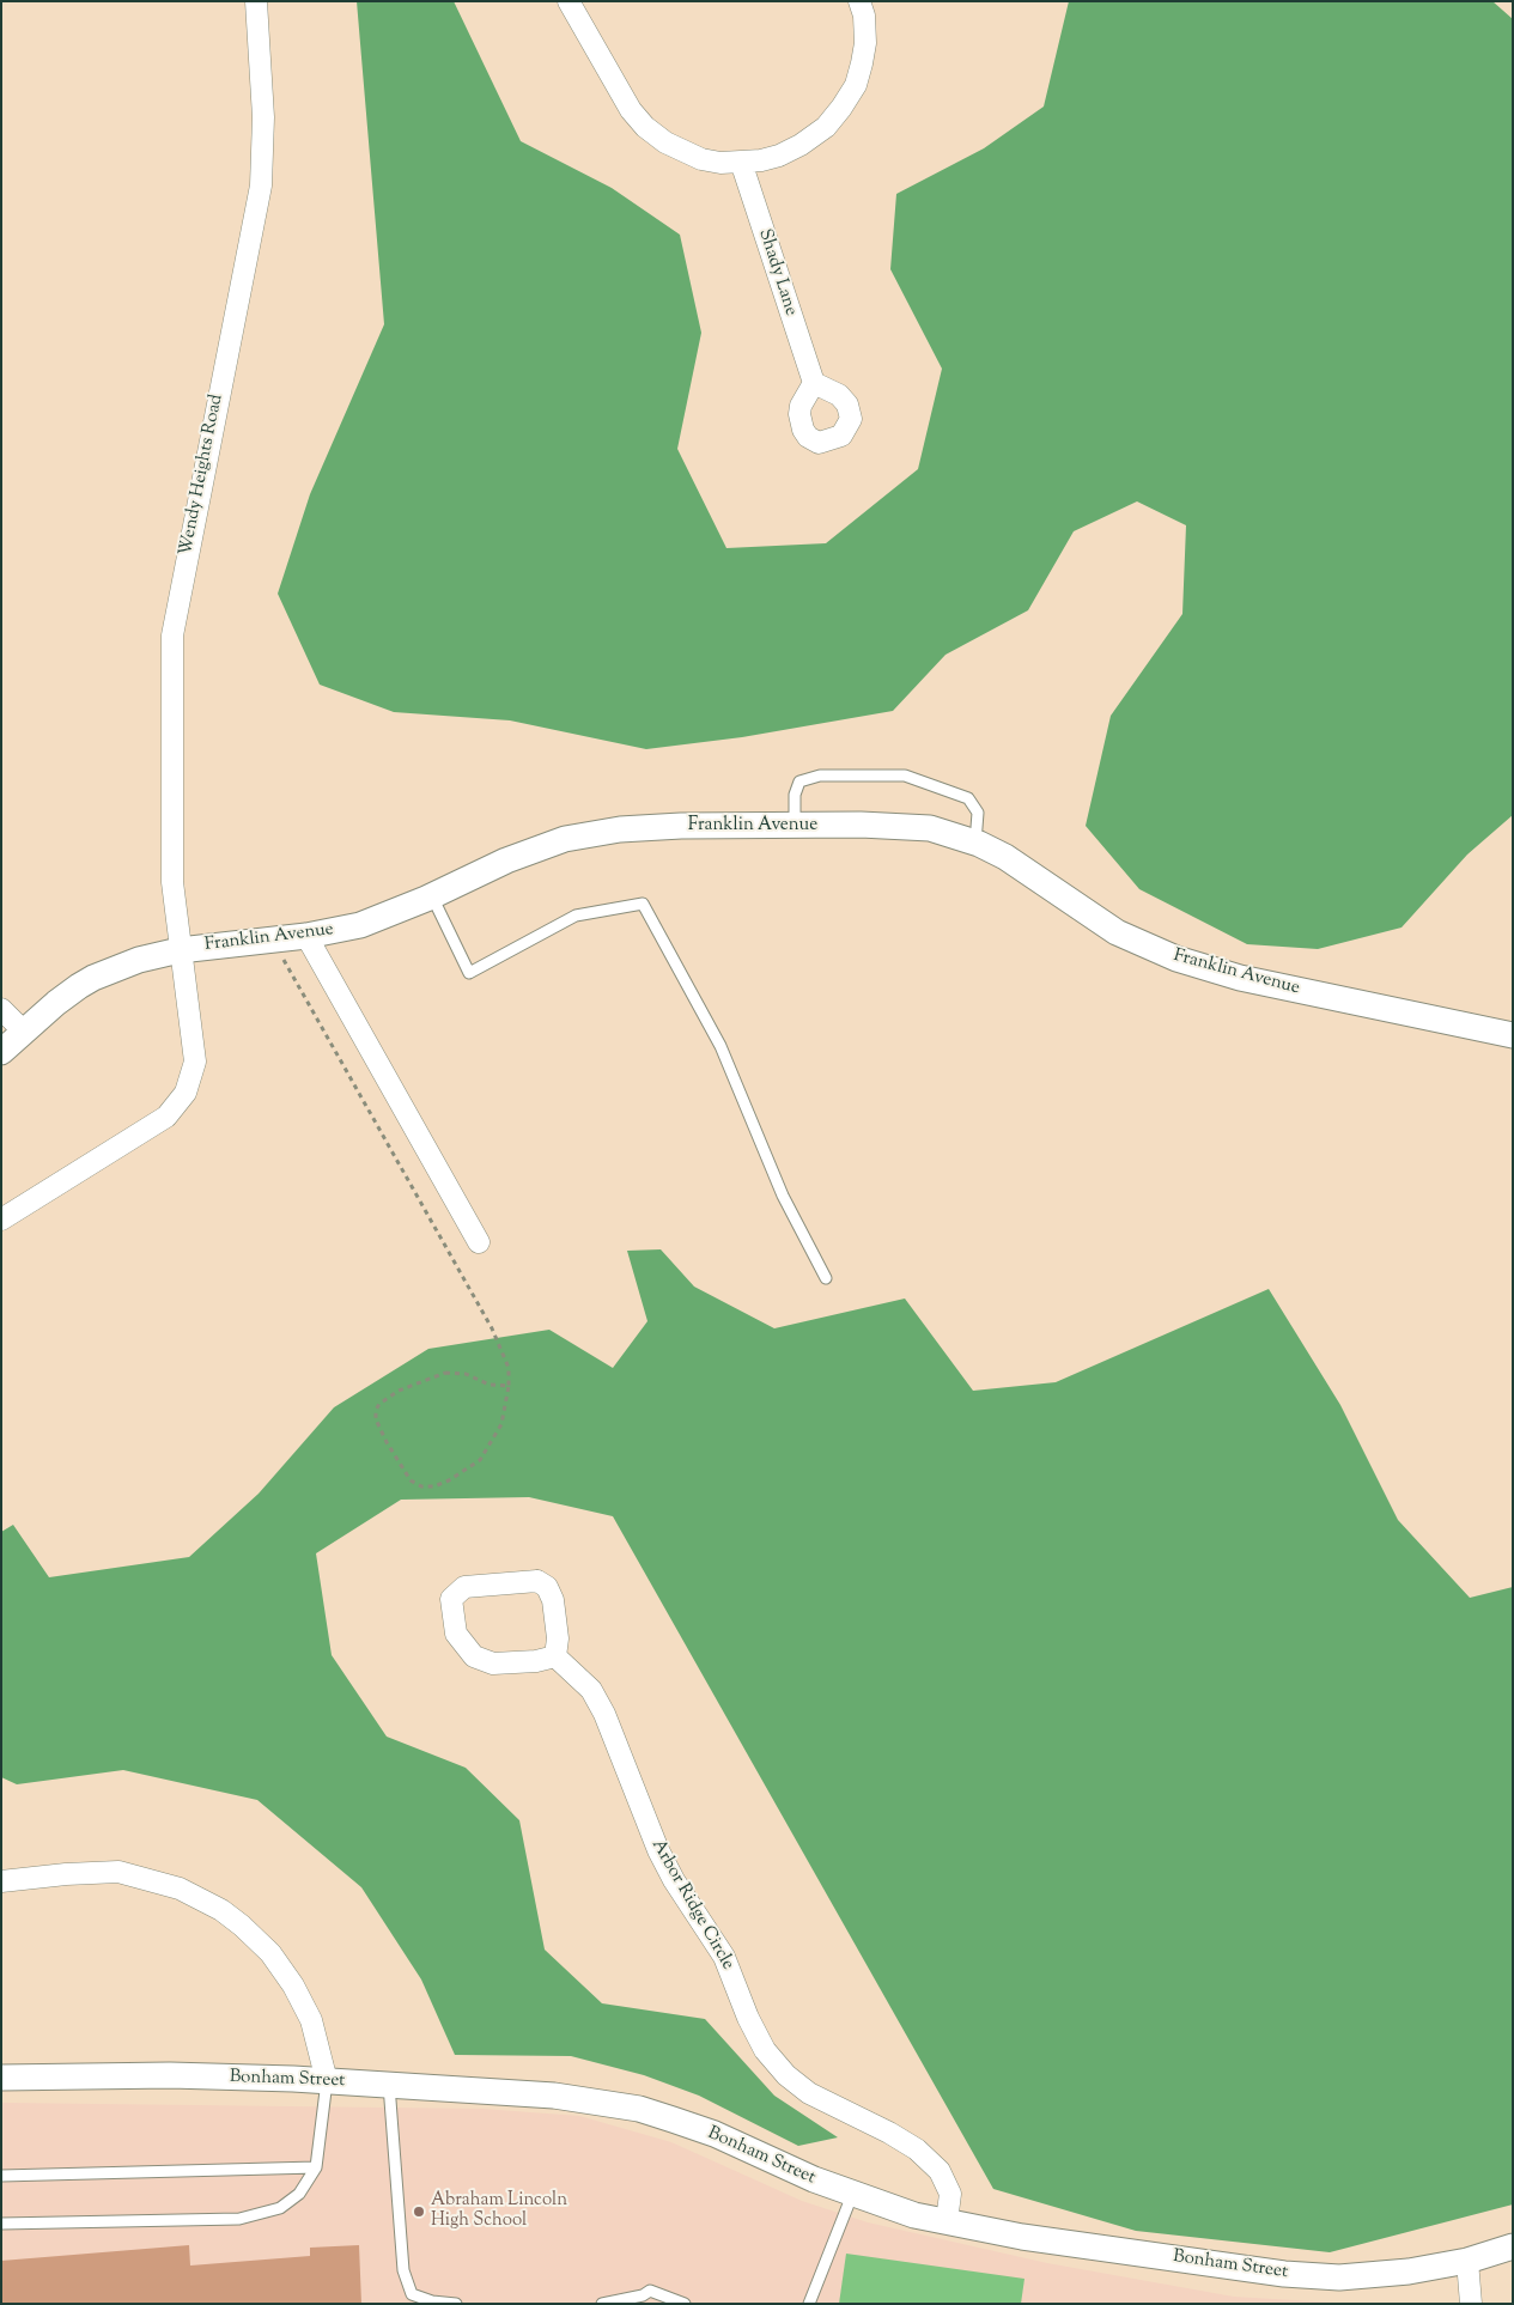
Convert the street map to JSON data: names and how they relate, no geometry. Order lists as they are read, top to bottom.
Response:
{
  "streets": {
    "street": [
      "Shady Lane",
      "Wendy Heights Road",
      "Franklin Avenue",
      "Arbor Ridge Circle",
      "Bonham Street"
    ]
  },
  "crossings": [
    ["Wendy Heights Road", "Franklin Avenue"],
    ["Arbor Ridge Circle", "Bonham Street"]
  ],
  "places": ["Abraham Lincoln High School"]
}
